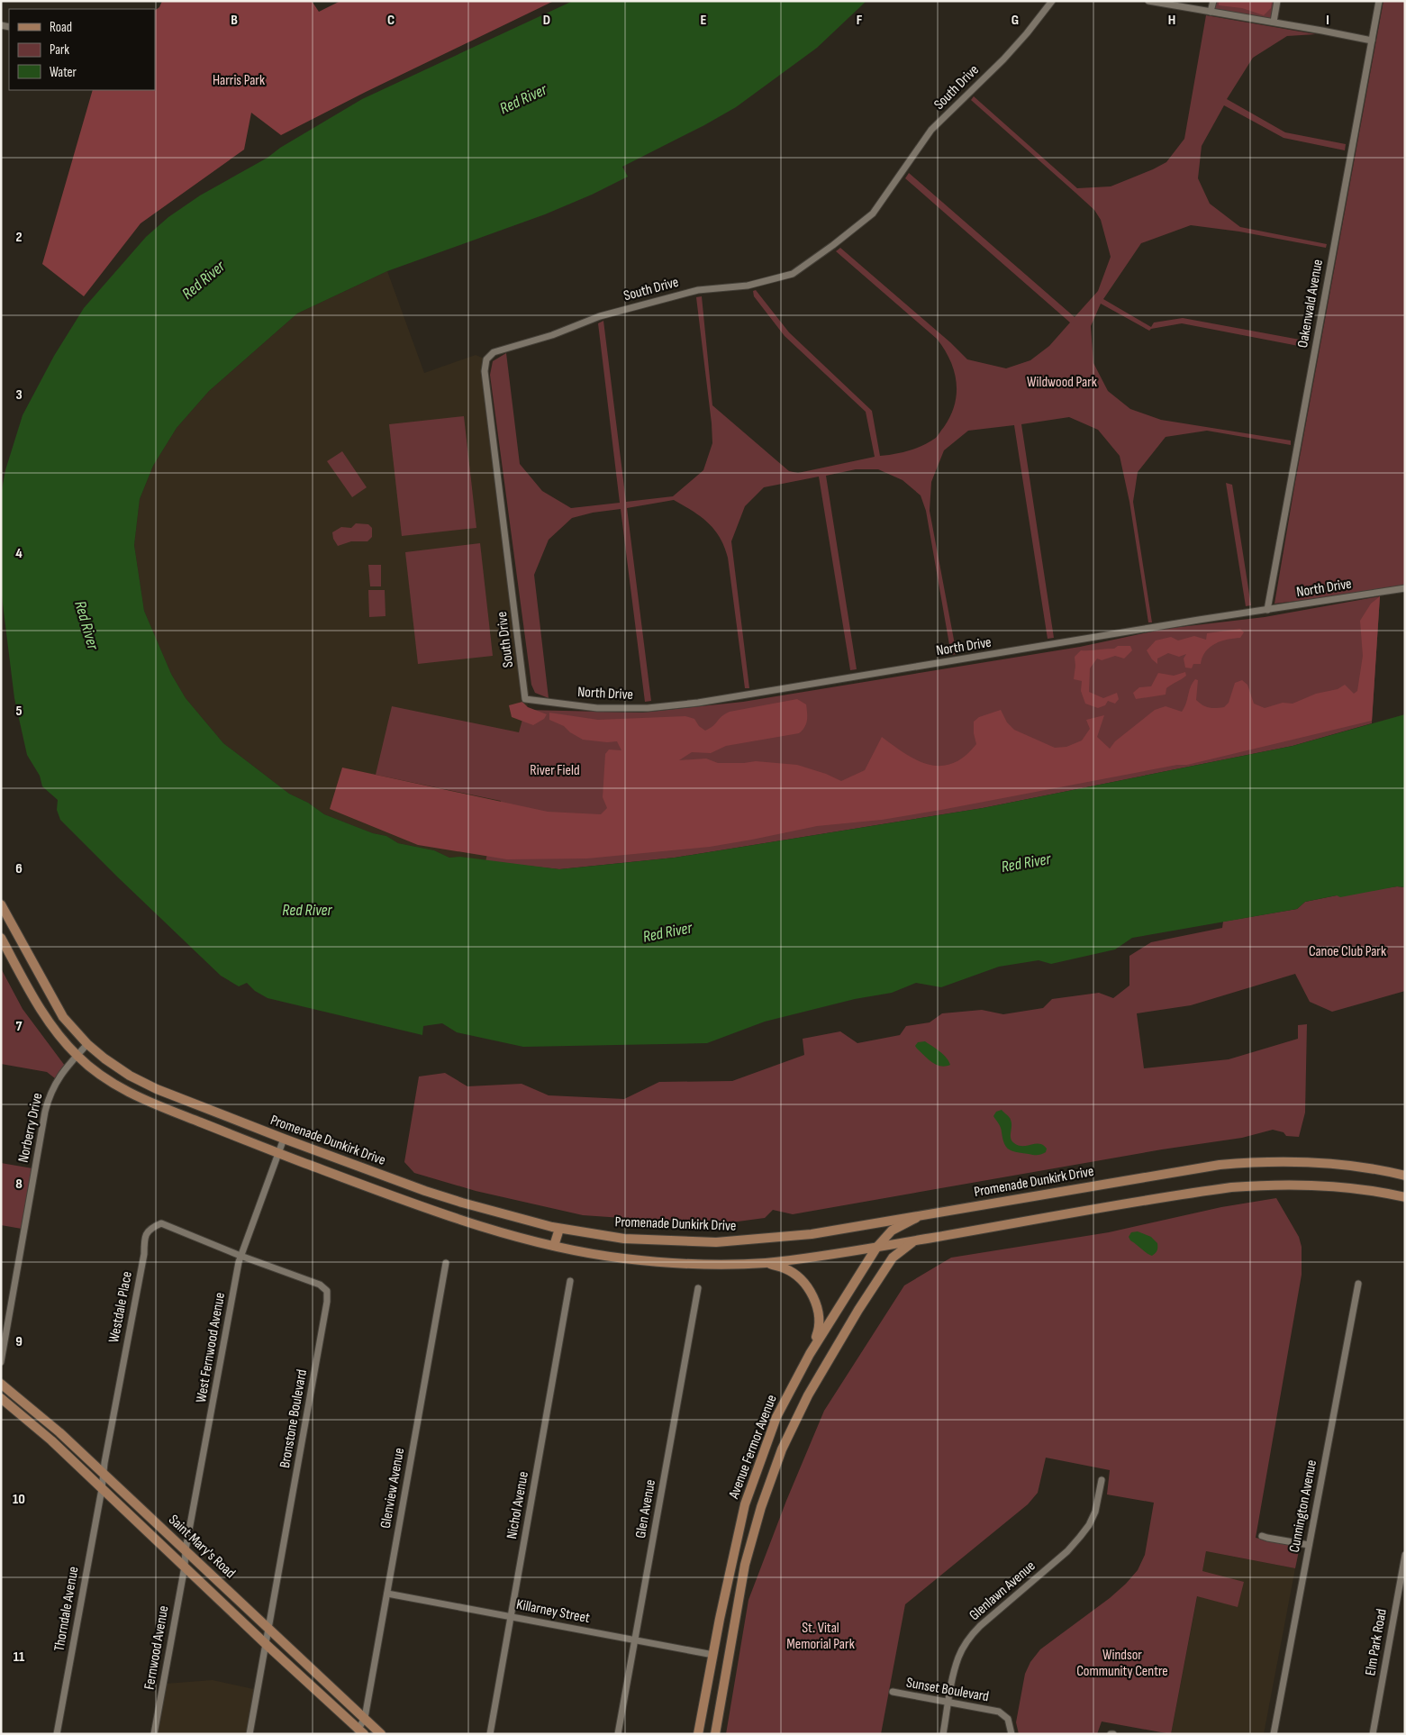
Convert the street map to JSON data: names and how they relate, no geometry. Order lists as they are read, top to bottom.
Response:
{
  "streets": {
    "main road": ["Promenade Dunkirk Drive", "Avenue Fermor Avenue", "Saint Mary's Road"],
    "street": [
      "South Drive",
      "Oakenwald Avenue",
      "North Drive",
      "Norberry Drive",
      "Westdale Place",
      "West Fernwood Avenue",
      "Bronstone Boulevard",
      "Glenview Avenue",
      "Nichol Avenue",
      "Cunnington Avenue",
      "Glen Avenue",
      "Glenlawn Avenue",
      "Thorndale Avenue",
      "Killarney Street",
      "Elm Park Road",
      "Fernwood Avenue",
      "Sunset Boulevard"
    ]
  },
  "crossings": [
    ["South Drive", "North Drive"],
    ["Oakenwald Avenue", "North Drive"],
    ["Norberry Drive", "Promenade Dunkirk Drive"],
    ["Promenade Dunkirk Drive", "West Fernwood Avenue"],
    ["Promenade Dunkirk Drive", "Avenue Fermor Avenue"],
    ["Westdale Place", "West Fernwood Avenue"],
    ["Westdale Place", "Bronstone Boulevard"],
    ["Westdale Place", "Saint Mary's Road"],
    ["Westdale Place", "Thorndale Avenue"],
    ["West Fernwood Avenue", "Bronstone Boulevard"],
    ["West Fernwood Avenue", "Saint Mary's Road"],
    ["West Fernwood Avenue", "Fernwood Avenue"],
    ["Bronstone Boulevard", "Saint Mary's Road"],
    ["Avenue Fermor Avenue", "Killarney Street"],
    ["Glenview Avenue", "Saint Mary's Road"],
    ["Glenview Avenue", "Killarney Street"],
    ["Nichol Avenue", "Killarney Street"],
    ["Glen Avenue", "Killarney Street"],
    ["Saint Mary's Road", "Thorndale Avenue"],
    ["Saint Mary's Road", "Fernwood Avenue"],
    ["Glenlawn Avenue", "Sunset Boulevard"]
  ],
  "water": ["Red River"],
  "parks": [
    "Harris Park",
    "Wildwood Park",
    "River Field",
    "Canoe Club Park",
    "St. Vital Memorial Park",
    "Windsor Community Centre"
  ],
  "legend": ["Road", "Park", "Water"],
  "grid": {
    "columns": [
      "B",
      "C",
      "D",
      "E",
      "F",
      "G",
      "H",
      "I"
    ],
    "rows": [
      "2",
      "3",
      "4",
      "5",
      "6",
      "7",
      "8",
      "9",
      "10",
      "11"
    ]
  }
}
